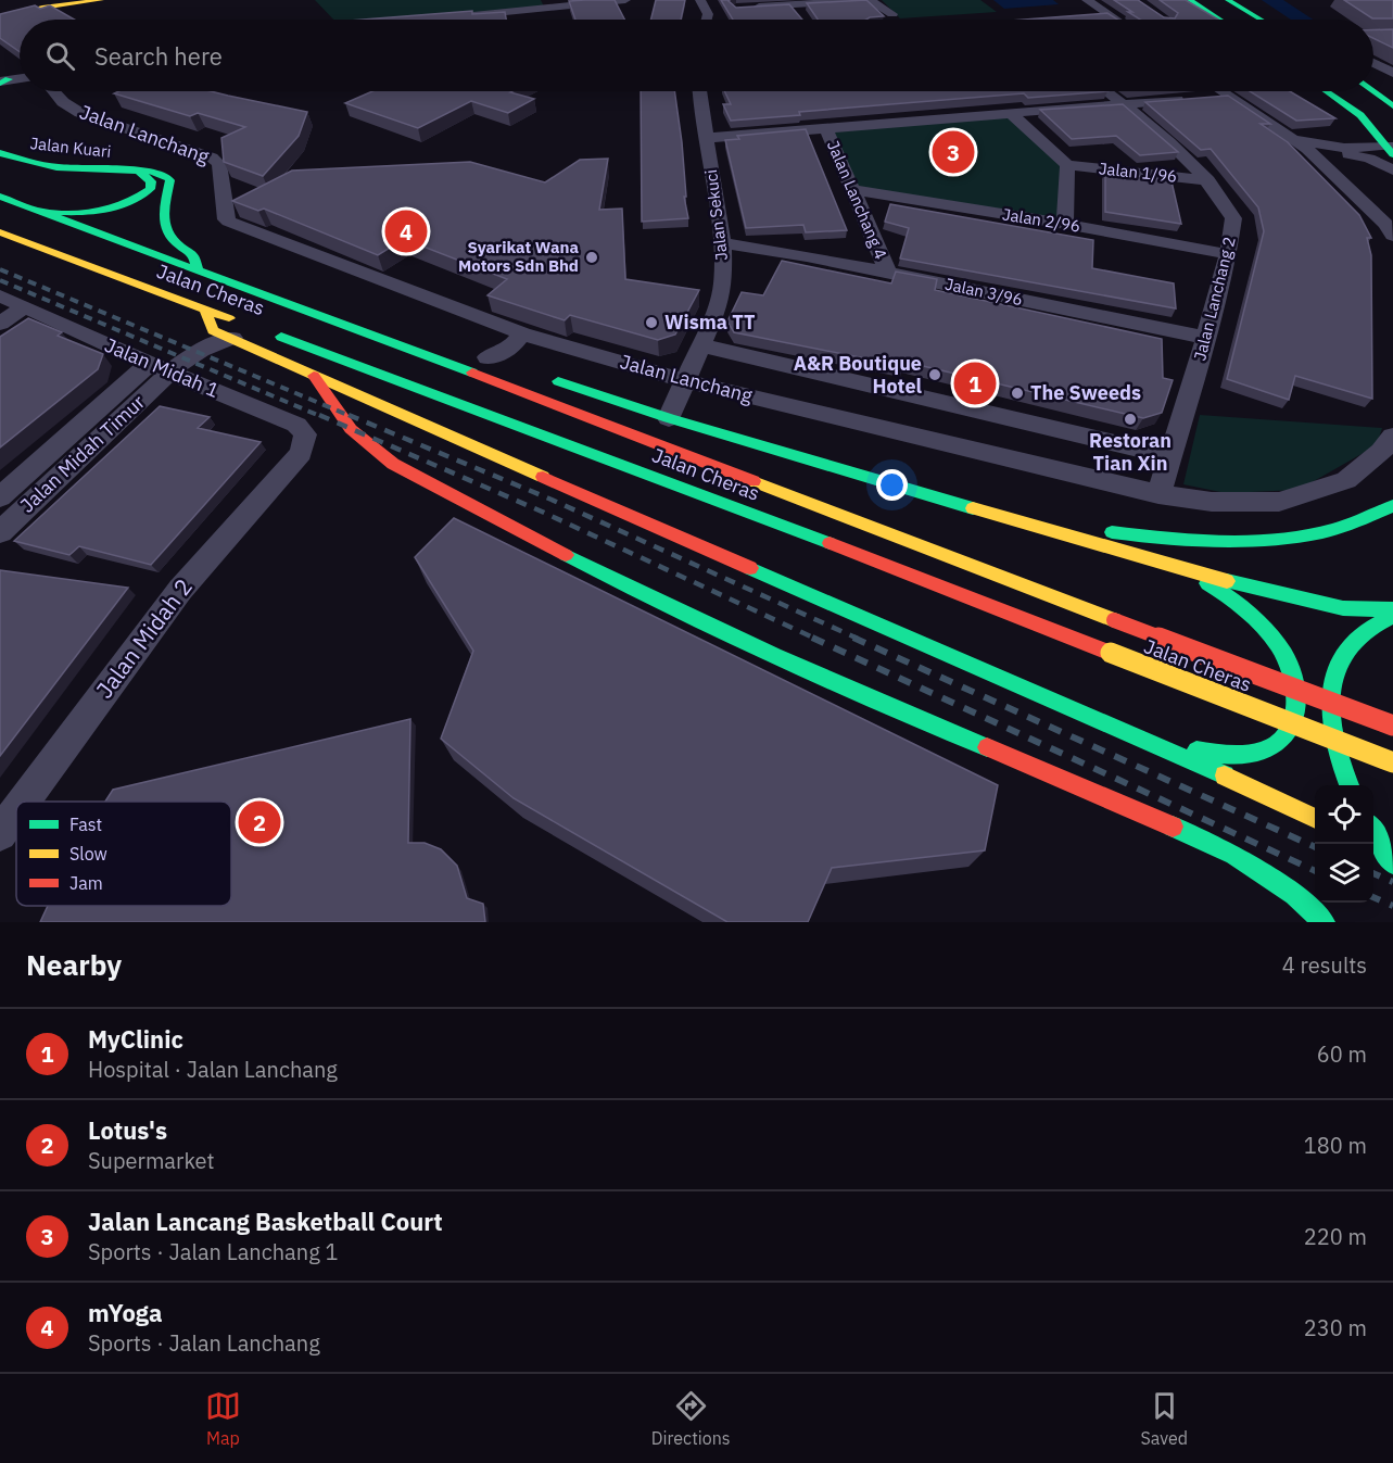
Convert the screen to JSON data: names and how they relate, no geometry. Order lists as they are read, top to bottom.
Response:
{
  "streets": {
    "main road": ["Jalan Kuari", "Jalan Cheras"],
    "street": [
      "Jalan Lanchang",
      "Jalan 1/96",
      "Jalan Lanchang 4",
      "Jalan Sekuci",
      "Jalan 2/96",
      "Jalan 3/96",
      "Jalan Lanchang 2",
      "Jalan Midah 1",
      "Jalan Midah Timur",
      "Jalan Midah 2"
    ]
  },
  "crossings": [
    ["Jalan Lanchang", "Jalan Sekuci"],
    ["Jalan Lanchang", "Jalan Lanchang 2"],
    ["Jalan Kuari", "Jalan Cheras"],
    ["Jalan 1/96", "Jalan Lanchang 2"],
    ["Jalan Lanchang 4", "Jalan 2/96"],
    ["Jalan Lanchang 4", "Jalan 3/96"],
    ["Jalan Sekuci", "Jalan 3/96"],
    ["Jalan 2/96", "Jalan Lanchang 2"],
    ["Jalan Cheras", "Jalan Midah Timur"],
    ["Jalan 3/96", "Jalan Lanchang 2"],
    ["Jalan Midah 1", "Jalan Midah Timur"],
    ["Jalan Midah 1", "Jalan Midah 2"]
  ],
  "places": [
    "Syarikat Wana Motors Sdn Bhd",
    "Wisma TT",
    "A&R Boutique Hotel",
    "The Sweeds",
    "Restoran Tian Xin"
  ],
  "legend": ["Fast", "Slow", "Jam"],
  "page": {
    "search": "Search here",
    "pins": [
      "3",
      "4",
      "1",
      "2"
    ],
    "heading": ["Nearby", "4 results"],
    "list": [
      {
        "mark": "1",
        "name": "MyClinic",
        "note": "Hospital · Jalan Lanchang",
        "value": "60 m"
      },
      {
        "mark": "2",
        "name": "Lotus's",
        "note": "Supermarket",
        "value": "180 m"
      },
      {
        "mark": "3",
        "name": "Jalan Lancang Basketball Court",
        "note": "Sports · Jalan Lanchang 1",
        "value": "220 m"
      },
      {
        "mark": "4",
        "name": "mYoga",
        "note": "Sports · Jalan Lanchang",
        "value": "230 m"
      }
    ],
    "nav": ["Map", "Directions", "Saved"]
  }
}
